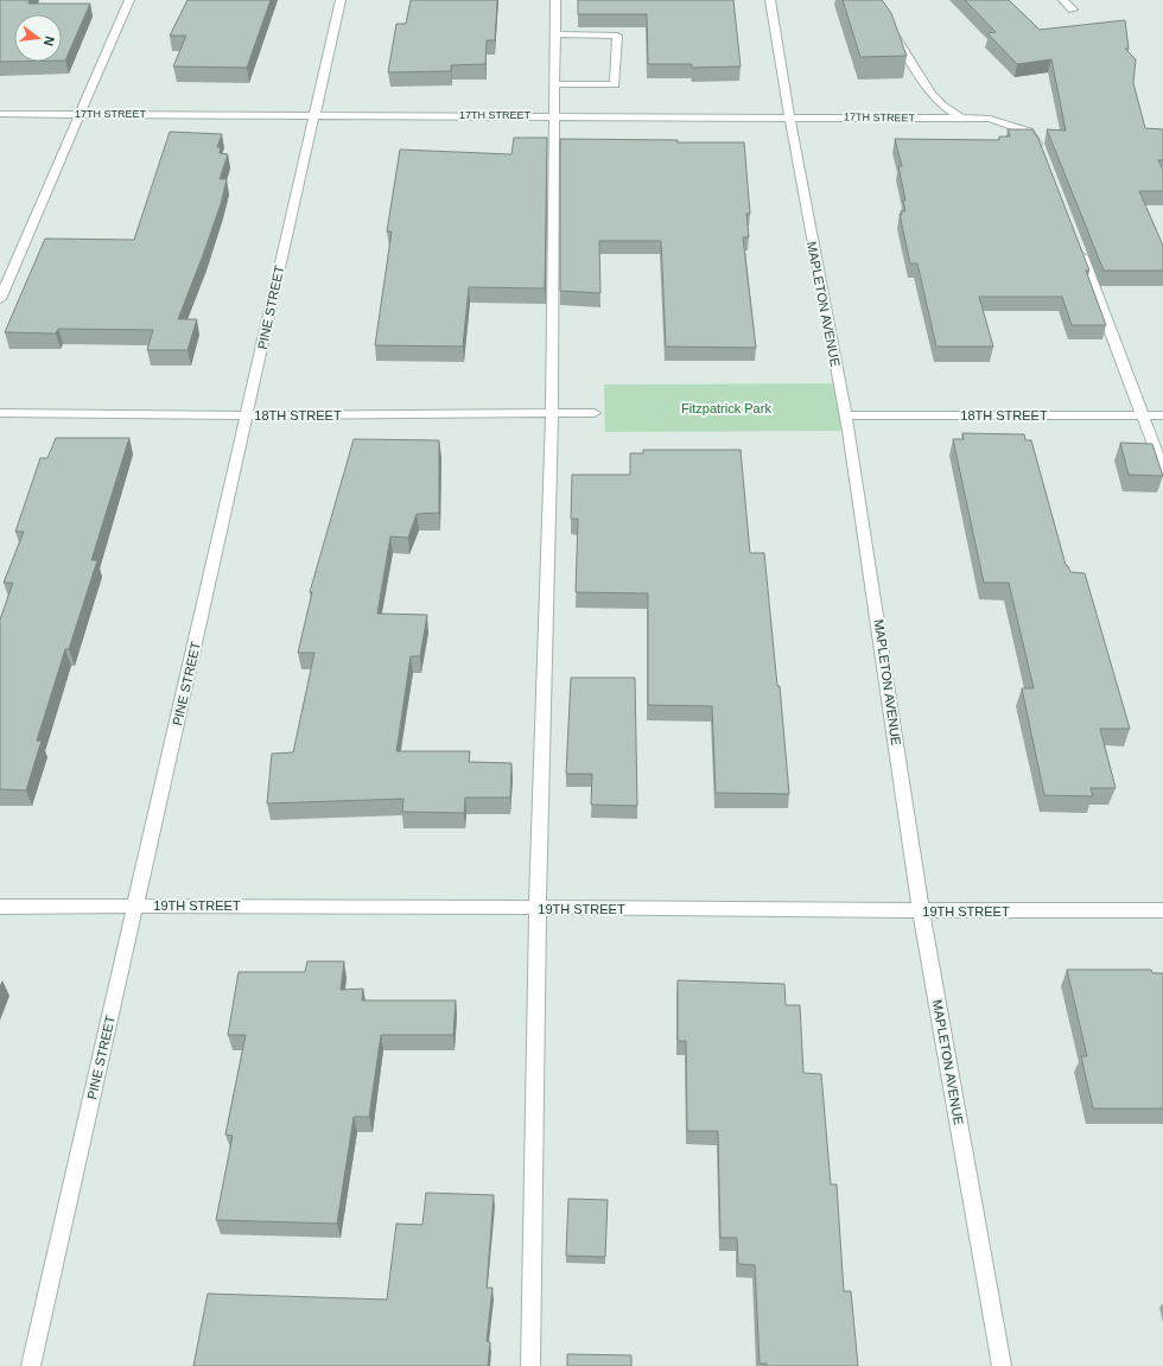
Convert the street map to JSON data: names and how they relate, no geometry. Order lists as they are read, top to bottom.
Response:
{
  "streets": {
    "street": [
      "17TH STREET",
      "MAPLETON AVENUE",
      "PINE STREET",
      "18TH STREET",
      "19TH STREET"
    ]
  },
  "crossings": [
    ["17TH STREET", "MAPLETON AVENUE"],
    ["17TH STREET", "PINE STREET"],
    ["MAPLETON AVENUE", "18TH STREET"],
    ["MAPLETON AVENUE", "19TH STREET"],
    ["PINE STREET", "18TH STREET"],
    ["PINE STREET", "19TH STREET"]
  ],
  "parks": ["Fitzpatrick Park"],
  "north": "right"
}
